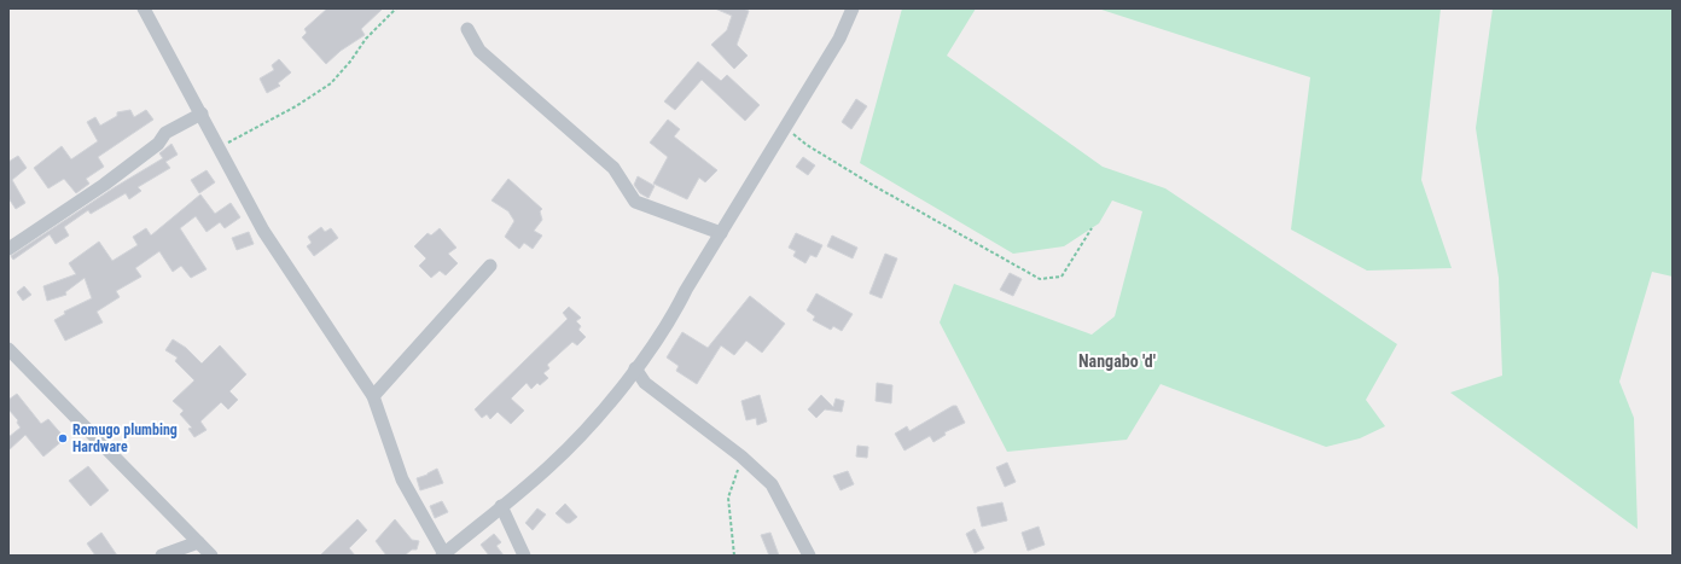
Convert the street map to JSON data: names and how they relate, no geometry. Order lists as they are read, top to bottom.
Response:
{
  "districts": ["Nangabo 'd'"],
  "places": ["Romugo plumbing Hardware"]
}
